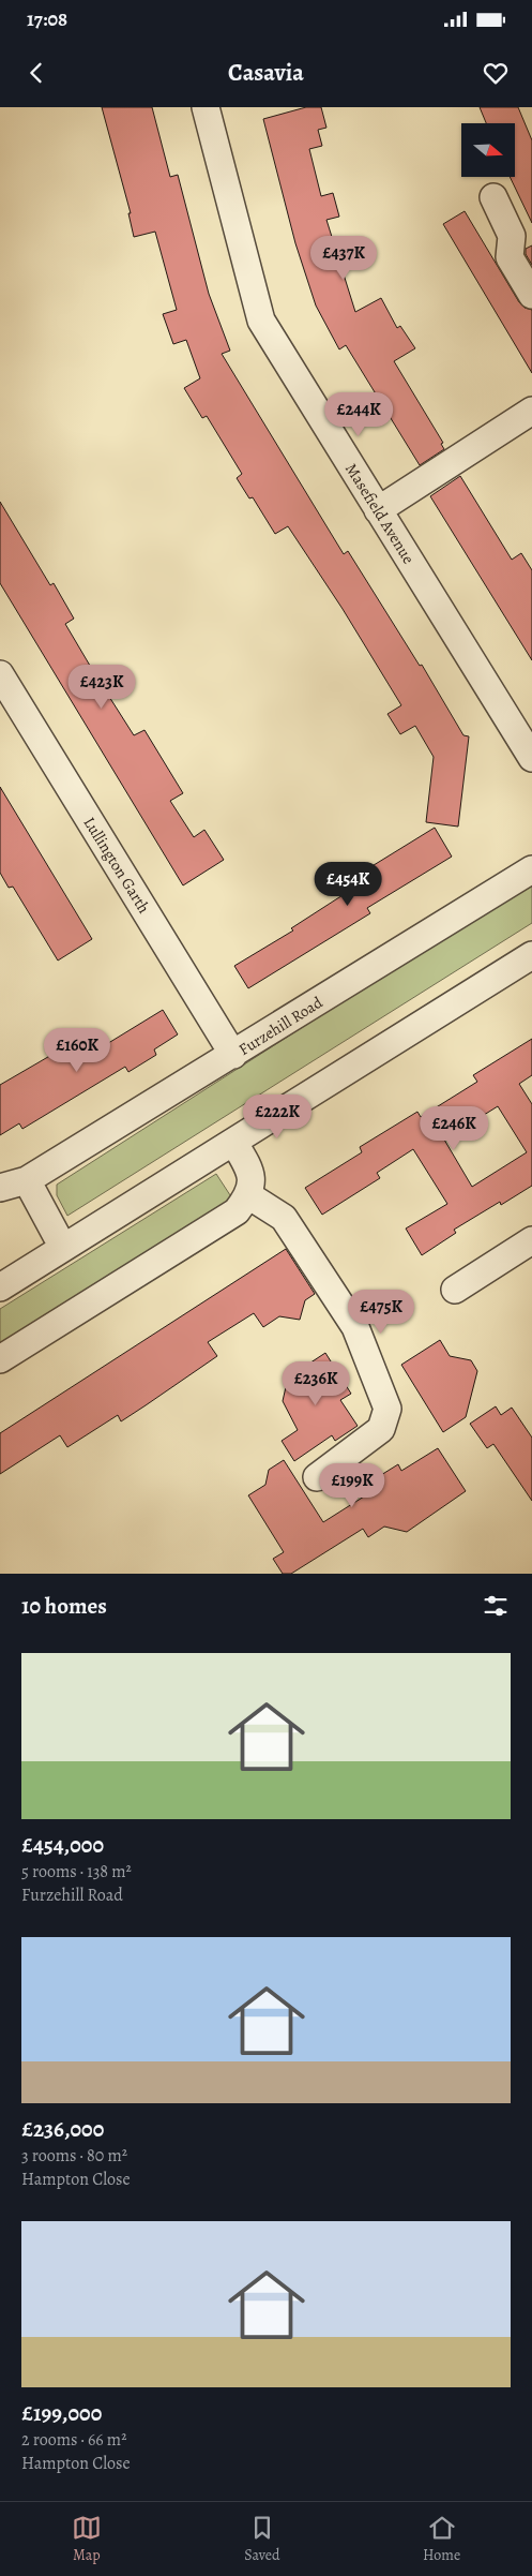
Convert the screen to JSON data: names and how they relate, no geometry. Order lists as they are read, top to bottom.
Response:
{
  "streets": {
    "street": ["Masefield Avenue", "Lullington Garth", "Furzehill Road"]
  },
  "crossings": [
    ["Lullington Garth", "Furzehill Road"]
  ],
  "north": "right",
  "page": {
    "status": "17:08",
    "header": "Casavia",
    "price": [
      "£437K",
      "£244K",
      "£423K",
      "£454K",
      "£160K",
      "£222K",
      "£246K",
      "£475K",
      "£236K",
      "£199K"
    ],
    "heading": "10 homes",
    "list": [
      {
        "name": "£454,000",
        "note": "5 rooms · 138 m² · Furzehill Road"
      },
      {
        "name": "£236,000",
        "note": "3 rooms · 80 m² · Hampton Close"
      },
      {
        "name": "£199,000",
        "note": "2 rooms · 66 m² · Hampton Close"
      }
    ],
    "tabs": ["Map", "Saved", "Home"]
  }
}
